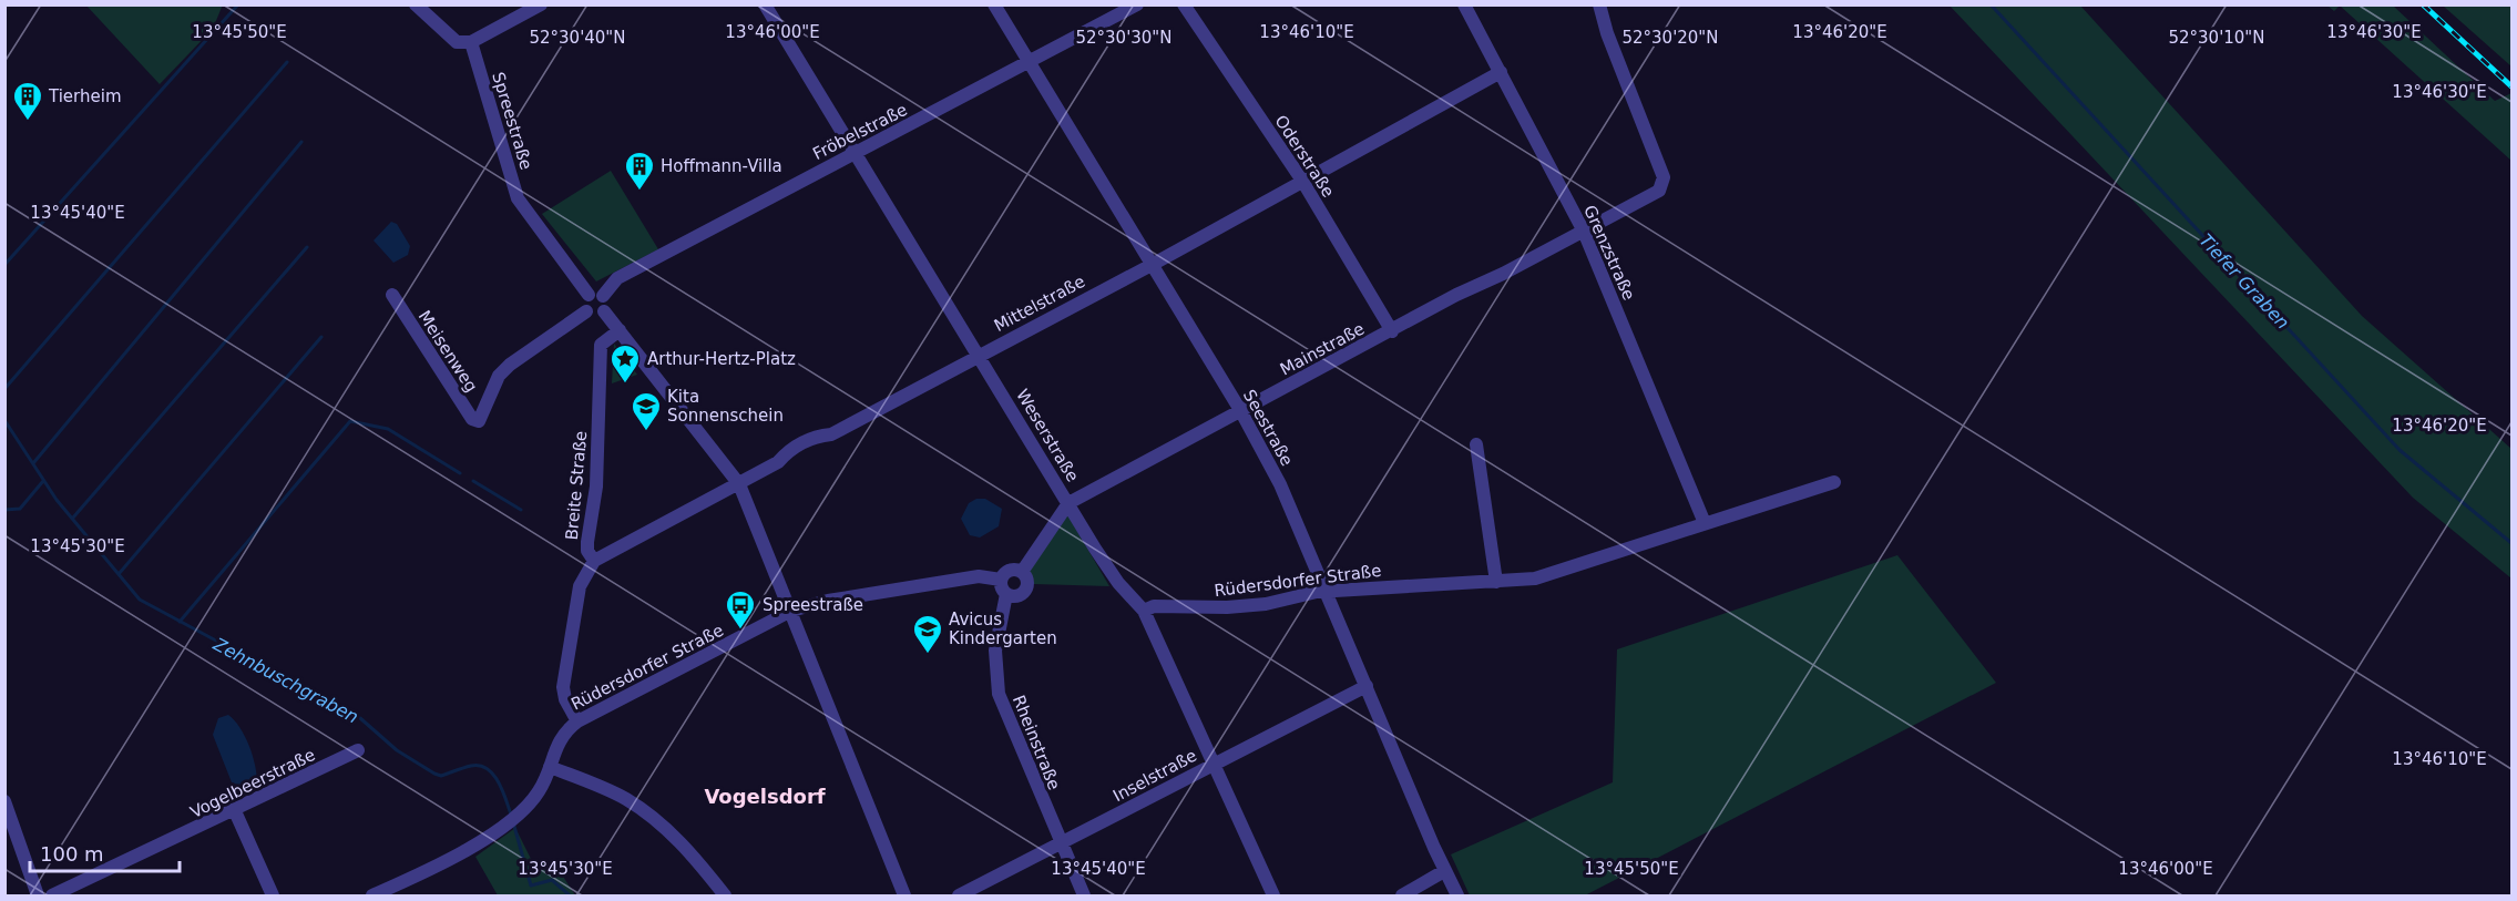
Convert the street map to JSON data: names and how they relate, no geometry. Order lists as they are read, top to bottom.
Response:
{
  "streets": {
    "street": [
      "Spreestraße",
      "Fröbelstraße",
      "Oderstraße",
      "Grenzstraße",
      "Mittelstraße",
      "Mainstraße",
      "Meisenweg",
      "Seestraße",
      "Weserstraße",
      "Breite Straße",
      "Rüdersdorfer Straße",
      "Rheinstraße",
      "Inselstraße",
      "Vogelbeerstraße"
    ]
  },
  "crossings": [
    ["Spreestraße", "Fröbelstraße"],
    ["Spreestraße", "Meisenweg"],
    ["Fröbelstraße", "Meisenweg"],
    ["Fröbelstraße", "Seestraße"],
    ["Fröbelstraße", "Weserstraße"],
    ["Oderstraße", "Mittelstraße"],
    ["Oderstraße", "Mainstraße"],
    ["Grenzstraße", "Mittelstraße"],
    ["Grenzstraße", "Mainstraße"],
    ["Grenzstraße", "Rüdersdorfer Straße"],
    ["Mittelstraße", "Seestraße"],
    ["Mittelstraße", "Weserstraße"],
    ["Mittelstraße", "Breite Straße"],
    ["Mainstraße", "Seestraße"],
    ["Mainstraße", "Weserstraße"],
    ["Mainstraße", "Rüdersdorfer Straße"],
    ["Mainstraße", "Rheinstraße"],
    ["Seestraße", "Rüdersdorfer Straße"],
    ["Seestraße", "Inselstraße"],
    ["Weserstraße", "Rüdersdorfer Straße"],
    ["Weserstraße", "Inselstraße"],
    ["Breite Straße", "Rüdersdorfer Straße"],
    ["Rüdersdorfer Straße", "Rheinstraße"],
    ["Rheinstraße", "Inselstraße"]
  ],
  "districts": ["Vogelsdorf"],
  "water": ["Tiefer Graben", "Zehnbuschgraben"],
  "places": {
    "building": ["Tierheim", "Hoffmann-Villa"],
    "place": ["Arthur-Hertz-Platz"],
    "school or university": ["Kita Sonnenschein", "Avicus Kindergarten"],
    "bus stop": ["Spreestraße"]
  },
  "scale_bar": "100 m",
  "coordinates": [
    "13°45'50\"E",
    "13°46'00\"E",
    "13°46'10\"E",
    "13°46'20\"E",
    "13°46'30\"E",
    "52°30'40\"N",
    "52°30'30\"N",
    "52°30'20\"N",
    "52°30'10\"N",
    "13°45'40\"E",
    "13°45'30\"E"
  ]
}
